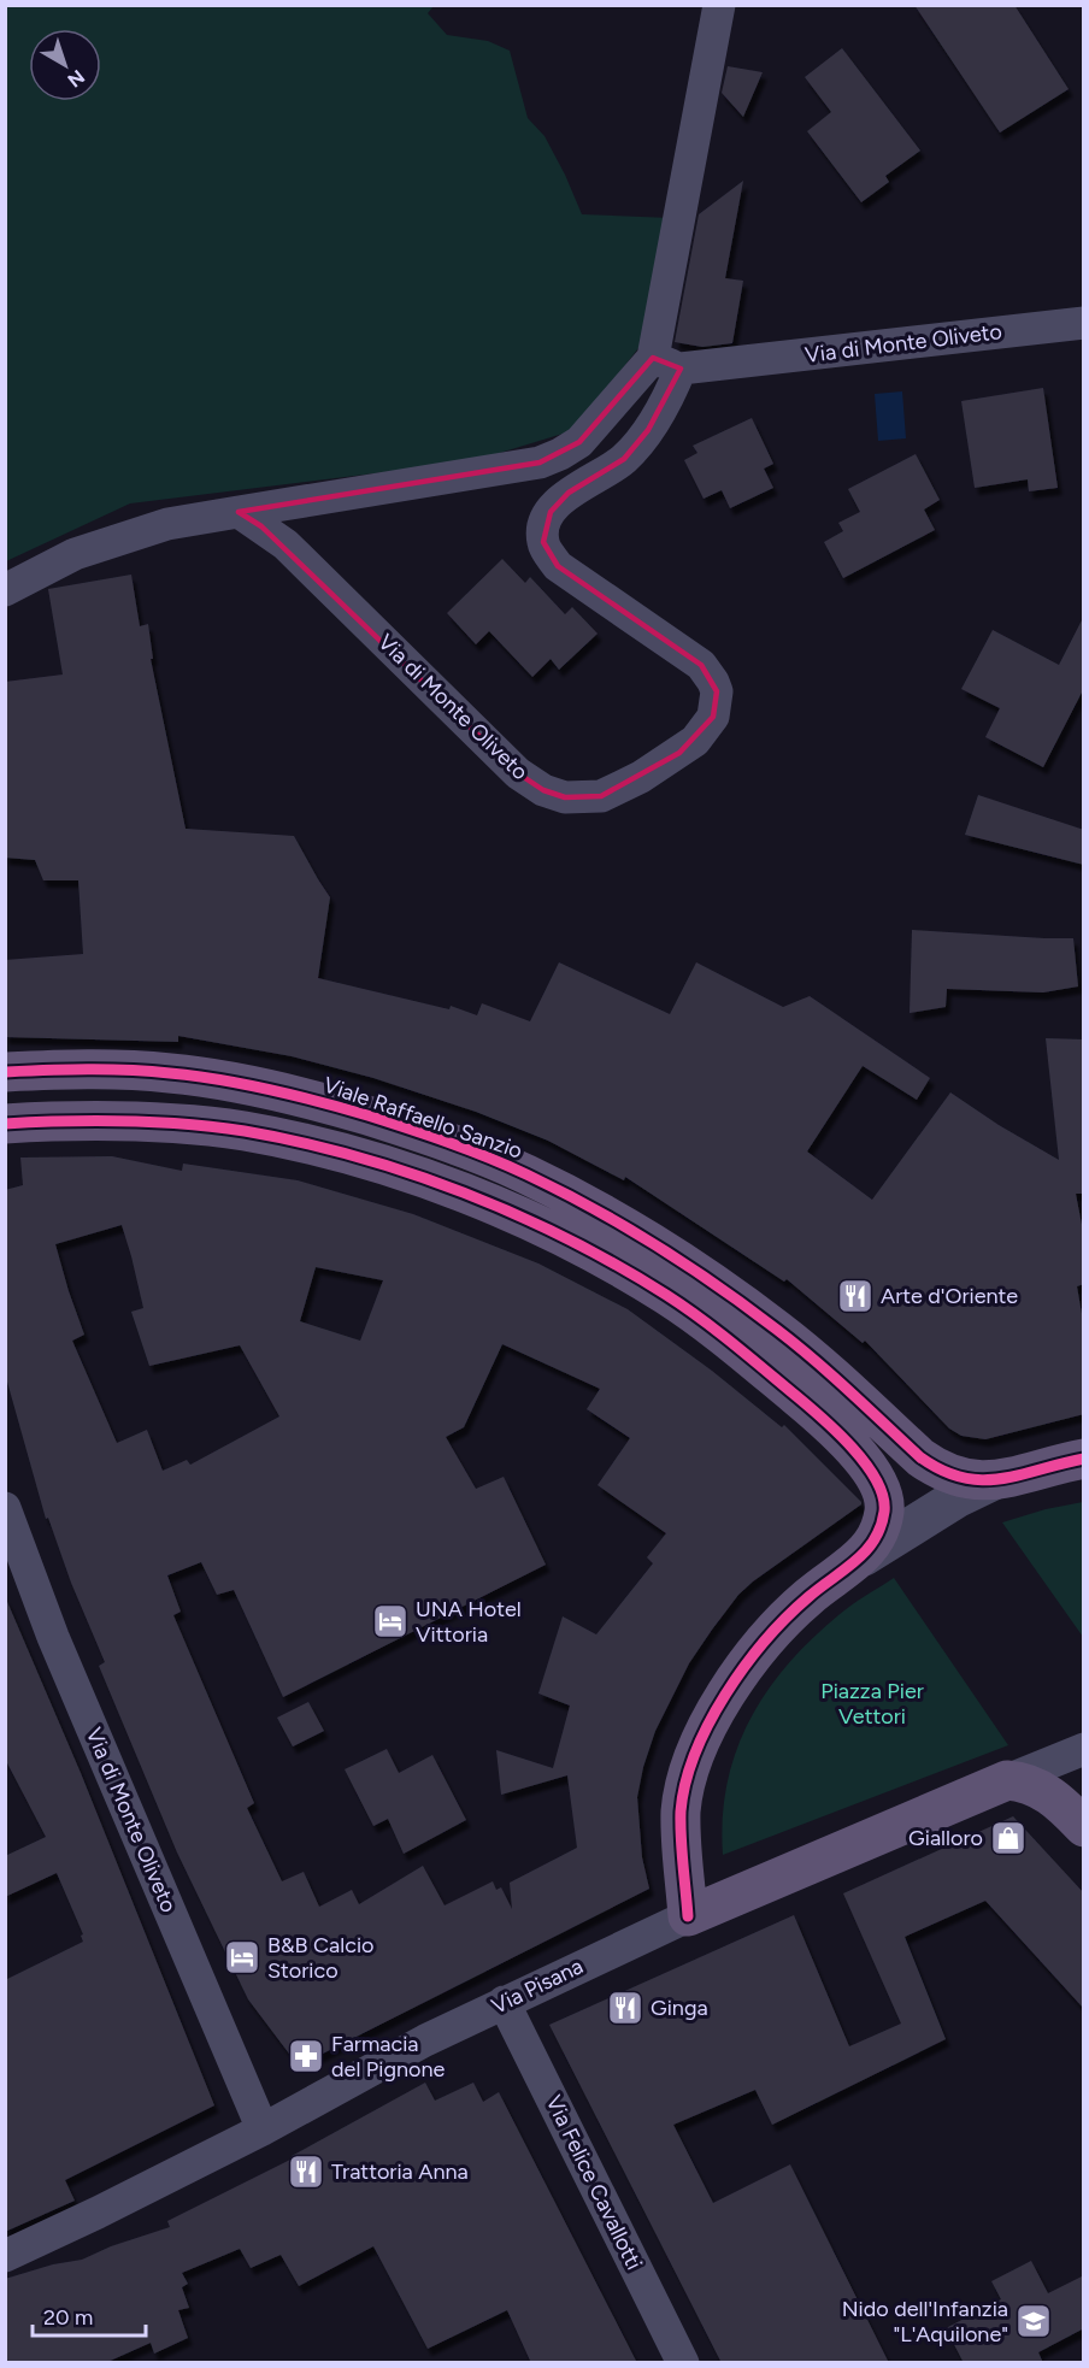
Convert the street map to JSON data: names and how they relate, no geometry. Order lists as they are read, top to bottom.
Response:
{
  "streets": {
    "main road": ["Viale Raffaello Sanzio", "Via Pisana"],
    "street": ["Via di Monte Oliveto", "Via Felice Cavallotti"]
  },
  "crossings": [
    ["Via di Monte Oliveto", "Via Pisana"],
    ["Via Pisana", "Via Felice Cavallotti"]
  ],
  "parks": ["Piazza Pier Vettori"],
  "places": {
    "restaurant": ["Arte d'Oriente", "Ginga", "Trattoria Anna"],
    "hotel": ["UNA Hotel Vittoria", "B&B Calcio Storico"],
    "shop": ["Gialloro"],
    "pharmacy": ["Farmacia del Pignone"],
    "school or university": ["Nido dell'Infanzia \"L'Aquilone\""]
  },
  "scale_bar": "20 m",
  "north": "bottom right"
}
